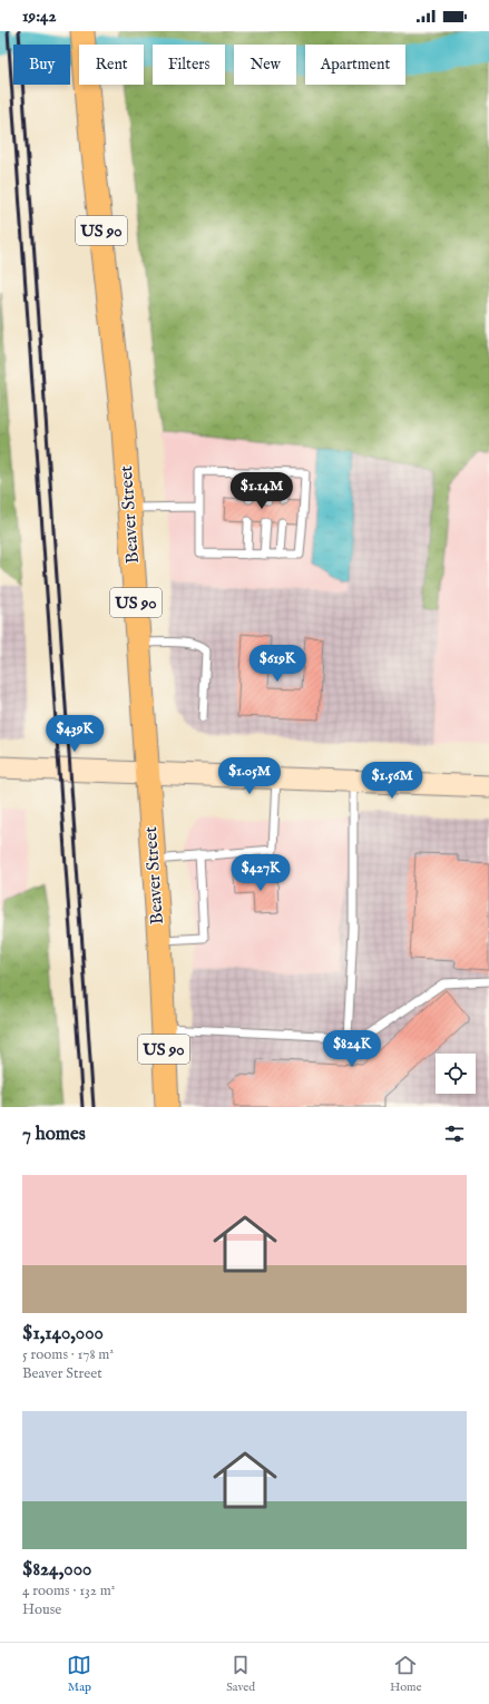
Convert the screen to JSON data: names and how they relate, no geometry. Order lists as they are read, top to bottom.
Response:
{
  "streets": {
    "main road": ["US 90", "Beaver Street"]
  },
  "page": {
    "status": "19:42",
    "chip": [
      "Buy",
      "Rent",
      "Filters",
      "New",
      "Apartment"
    ],
    "price": [
      "$1.14M",
      "$619K",
      "$439K",
      "$1.05M",
      "$1.56M",
      "$427K",
      "$824K"
    ],
    "heading": "7 homes",
    "list": [
      {
        "name": "$1,140,000",
        "note": "5 rooms · 178 m² · Beaver Street"
      },
      {
        "name": "$824,000",
        "note": "4 rooms · 132 m² · House"
      }
    ],
    "tabs": ["Map", "Saved", "Home"]
  }
}
